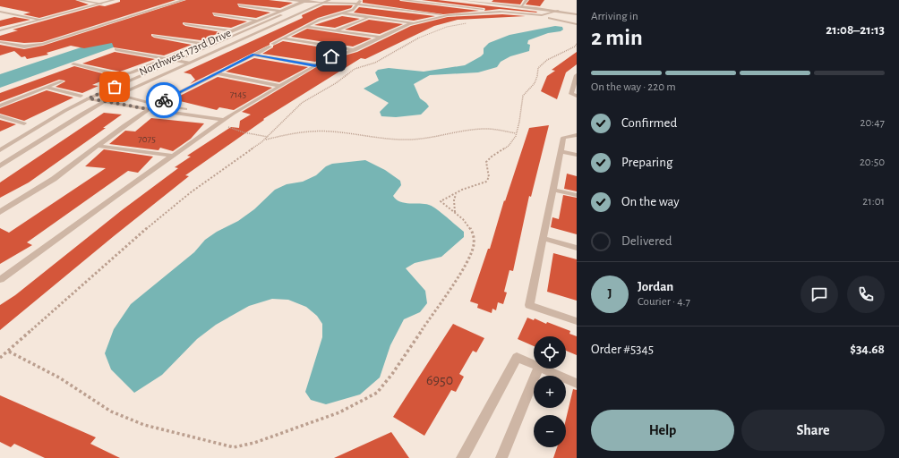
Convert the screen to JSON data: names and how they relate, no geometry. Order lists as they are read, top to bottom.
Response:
{
  "streets": {
    "street": ["Northwest 173rd Drive"]
  },
  "house_numbers": ["7145", "7075", "6950"],
  "page": {
    "heading": ["2 min", "Arriving in", "21:08–21:13"],
    "panel": [
      "Jordan",
      "Courier · 4.7",
      "Order #5345",
      "$34.68"
    ],
    "bar": "On the way · 220 m",
    "list": [
      ["Confirmed", "20:47"],
      ["Preparing", "20:50"],
      ["On the way", "21:01"],
      "Delivered"
    ],
    "round": "J",
    "map_buttons": ["+", "−"],
    "buttons": ["Help", "Share"]
  }
}
